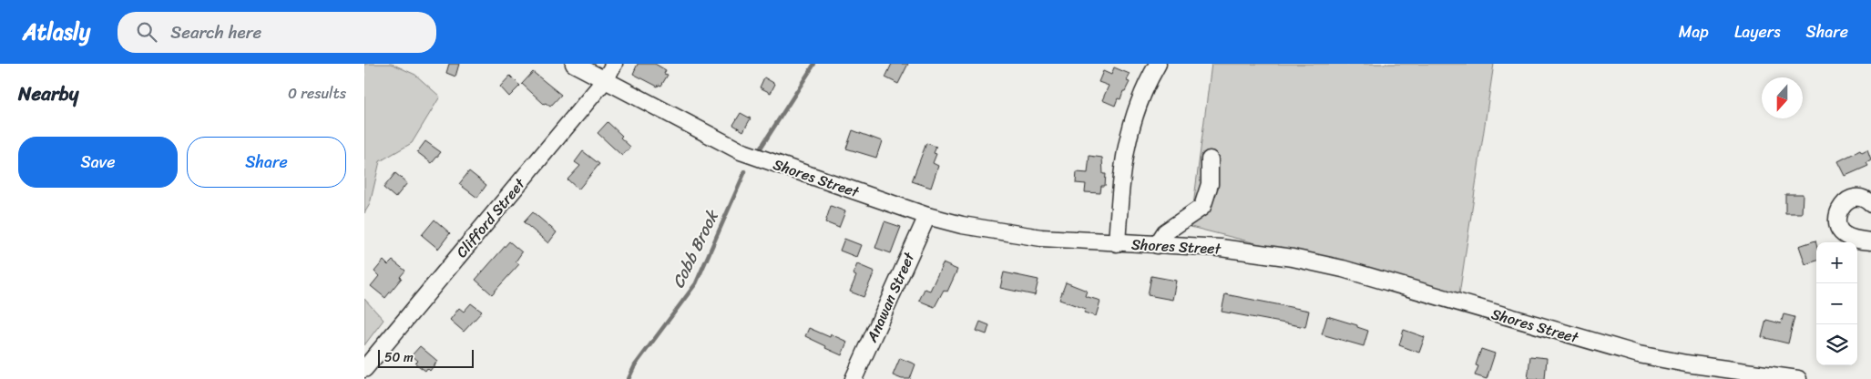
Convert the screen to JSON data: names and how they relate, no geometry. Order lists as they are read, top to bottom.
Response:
{
  "streets": {
    "street": ["Shores Street", "Clifford Street", "Anawan Street"]
  },
  "crossings": [
    ["Shores Street", "Clifford Street"],
    ["Shores Street", "Anawan Street"]
  ],
  "water": ["Cobb Brook"],
  "scale_bar": "50 m",
  "north": "bottom",
  "page": {
    "header": "Atlasly",
    "search": "Search here",
    "nav": ["Map", "Layers", "Share"],
    "heading": ["Nearby", "0 results"],
    "buttons": ["Save", "Share"],
    "map_buttons": ["+", "−"],
    "scale": "50 m"
  }
}
